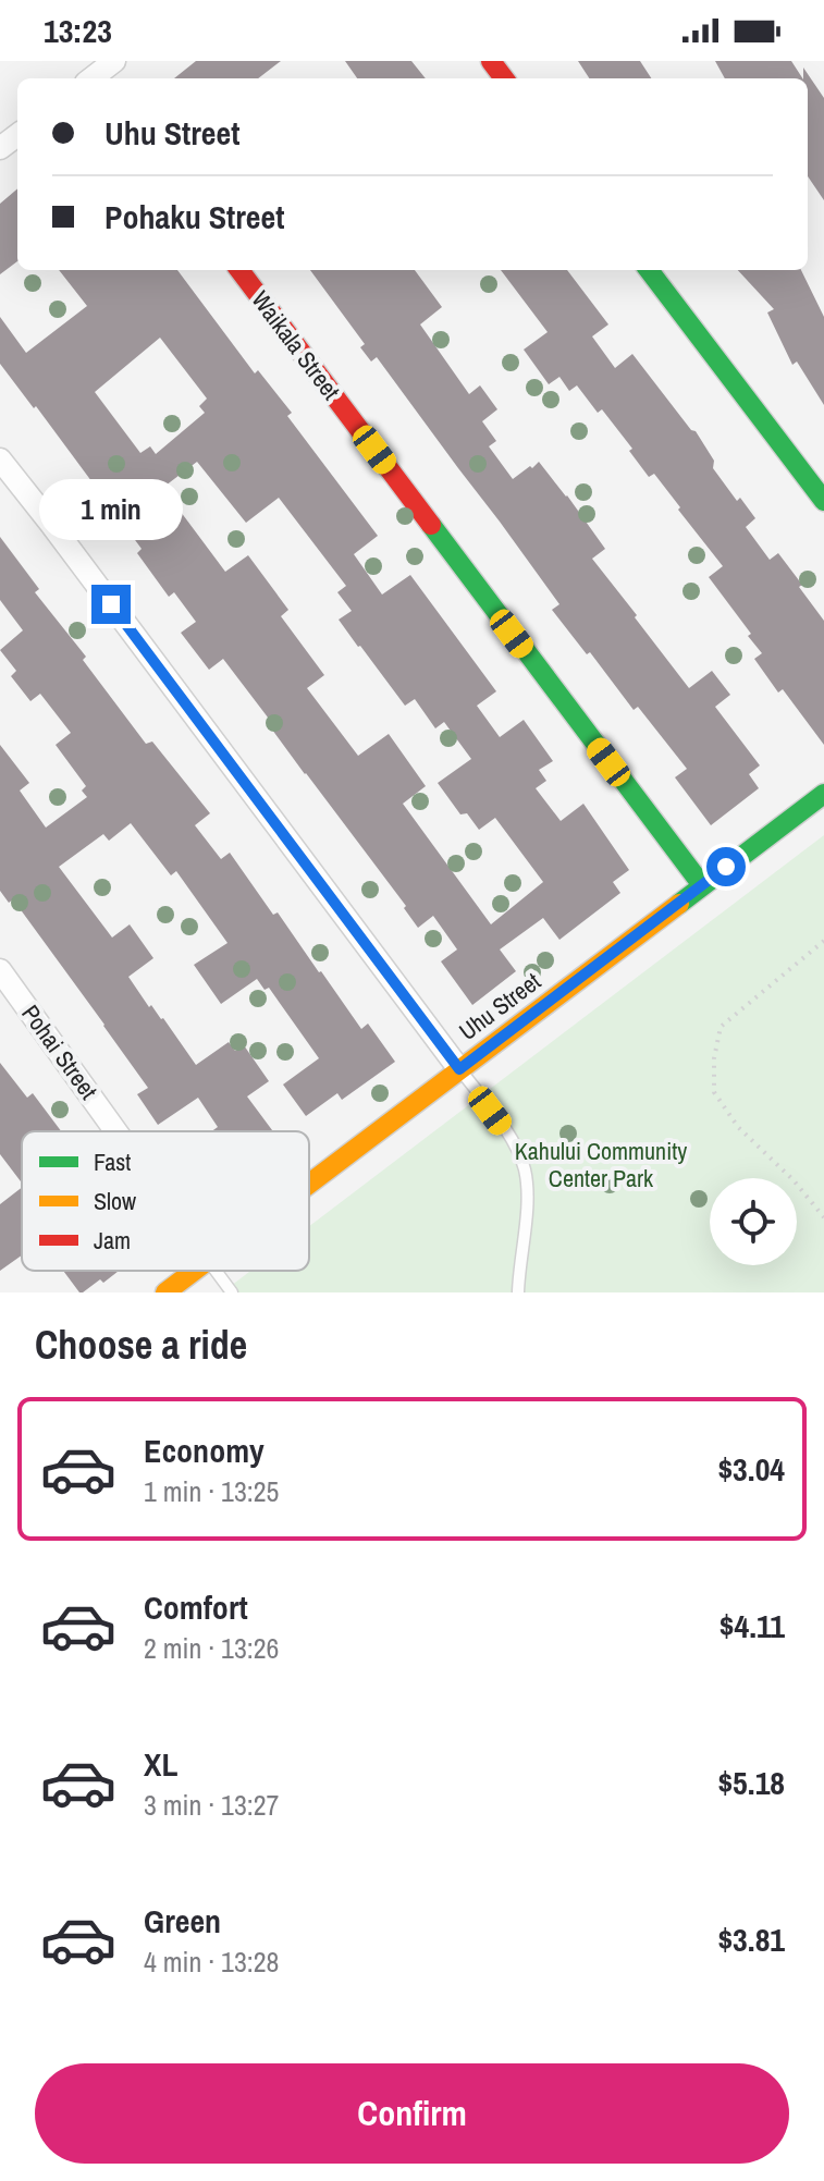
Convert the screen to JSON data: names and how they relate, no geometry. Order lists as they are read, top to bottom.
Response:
{
  "streets": {
    "street": ["Waikala Street", "Uhu Street", "Pohai Street"]
  },
  "crossings": [
    ["Waikala Street", "Uhu Street"]
  ],
  "parks": ["Kahului Community Center Park"],
  "legend": ["Fast", "Slow", "Jam"],
  "page": {
    "status": "13:23",
    "banner": ["Uhu Street", "Pohaku Street"],
    "bubble": "1 min",
    "heading": "Choose a ride",
    "list": [
      {
        "name": "Economy",
        "note": "1 min · 13:25",
        "value": "$3.04"
      },
      {
        "name": "Comfort",
        "note": "2 min · 13:26",
        "value": "$4.11"
      },
      {
        "name": "XL",
        "note": "3 min · 13:27",
        "value": "$5.18"
      },
      {
        "name": "Green",
        "note": "4 min · 13:28",
        "value": "$3.81"
      }
    ],
    "buttons": "Confirm"
  }
}
